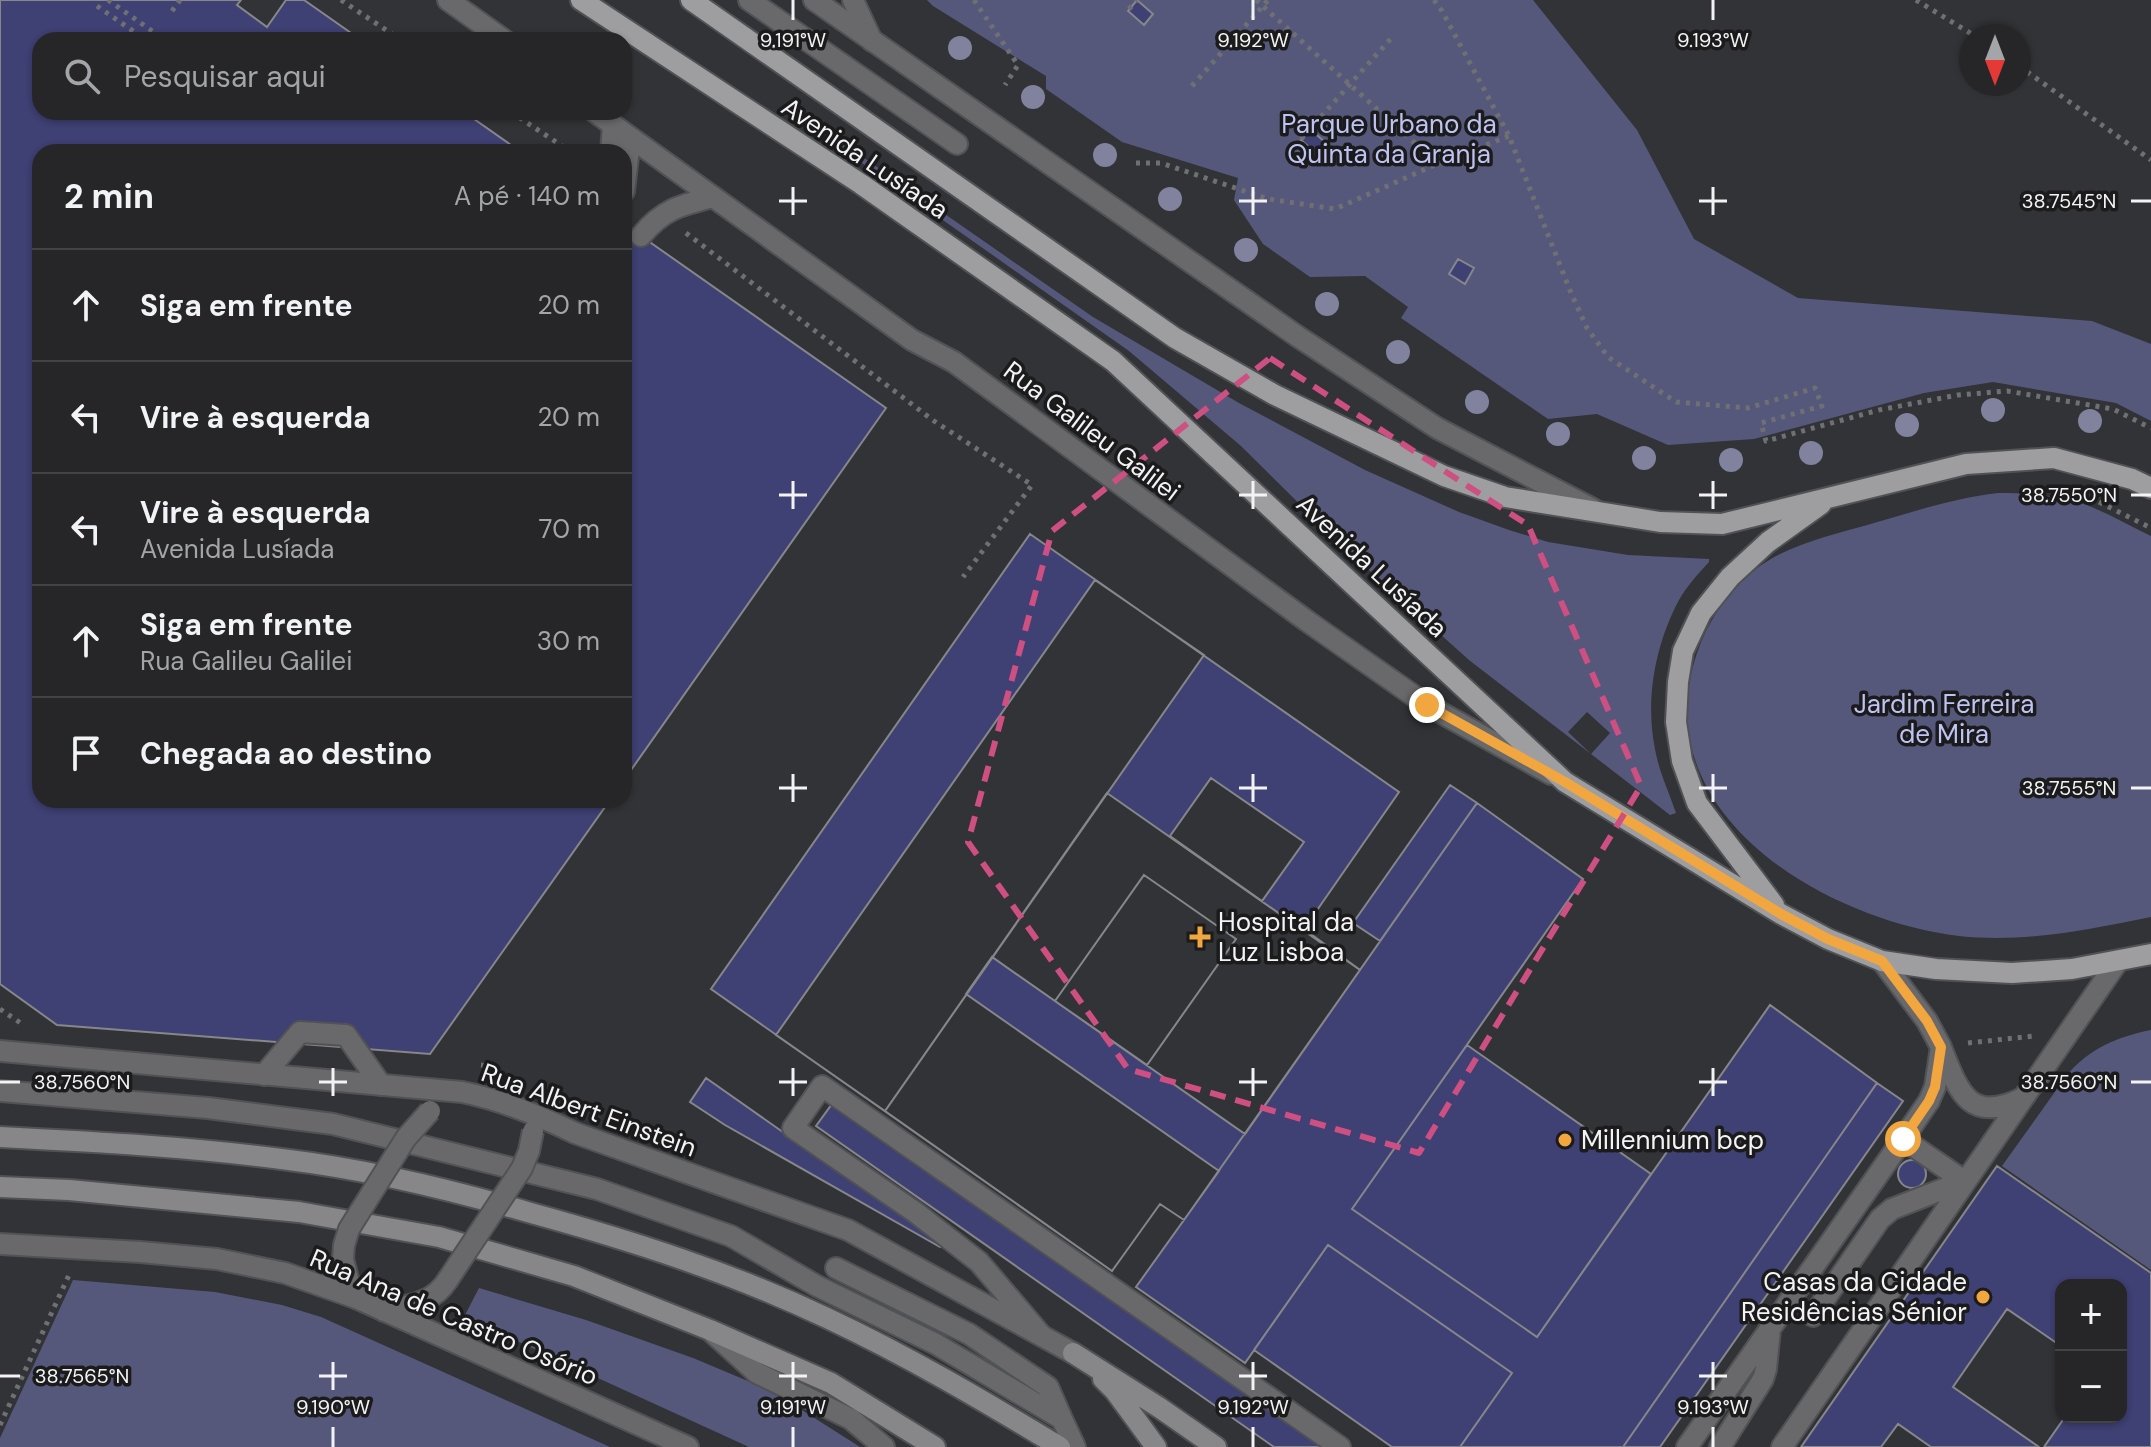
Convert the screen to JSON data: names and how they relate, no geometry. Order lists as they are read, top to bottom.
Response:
{
  "streets": {
    "main road": ["Avenida Lusíada"],
    "street": ["Rua Galileu Galilei", "Rua Albert Einstein", "Rua Ana de Castro Osório"]
  },
  "crossings": [
    ["Avenida Lusíada", "Rua Galileu Galilei"]
  ],
  "parks": ["Parque Urbano da Quinta da Granja", "Jardim Ferreira de Mira"],
  "places": {
    "health": ["Hospital da Luz Lisboa"],
    "other": ["Millennium bcp", "Casas da Cidade Residências Sénior"]
  },
  "north": "bottom",
  "page": {
    "search": "Pesquisar aqui",
    "heading": ["2 min", "A pé · 140 m"],
    "list": [
      ["Siga em frente", "20 m"],
      ["Vire à esquerda", "20 m"],
      ["Vire à esquerda", "Avenida Lusíada", "70 m"],
      ["Siga em frente", "Rua Galileu Galilei", "30 m"],
      "Chegada ao destino"
    ],
    "map_buttons": ["+", "−"]
  },
  "coordinates": [
    "9.191°W",
    "9.192°W",
    "9.193°W",
    "38.7545°N",
    "38.7550°N",
    "38.7555°N",
    "38.7560°N",
    "38.7565°N",
    "9.190°W"
  ]
}
